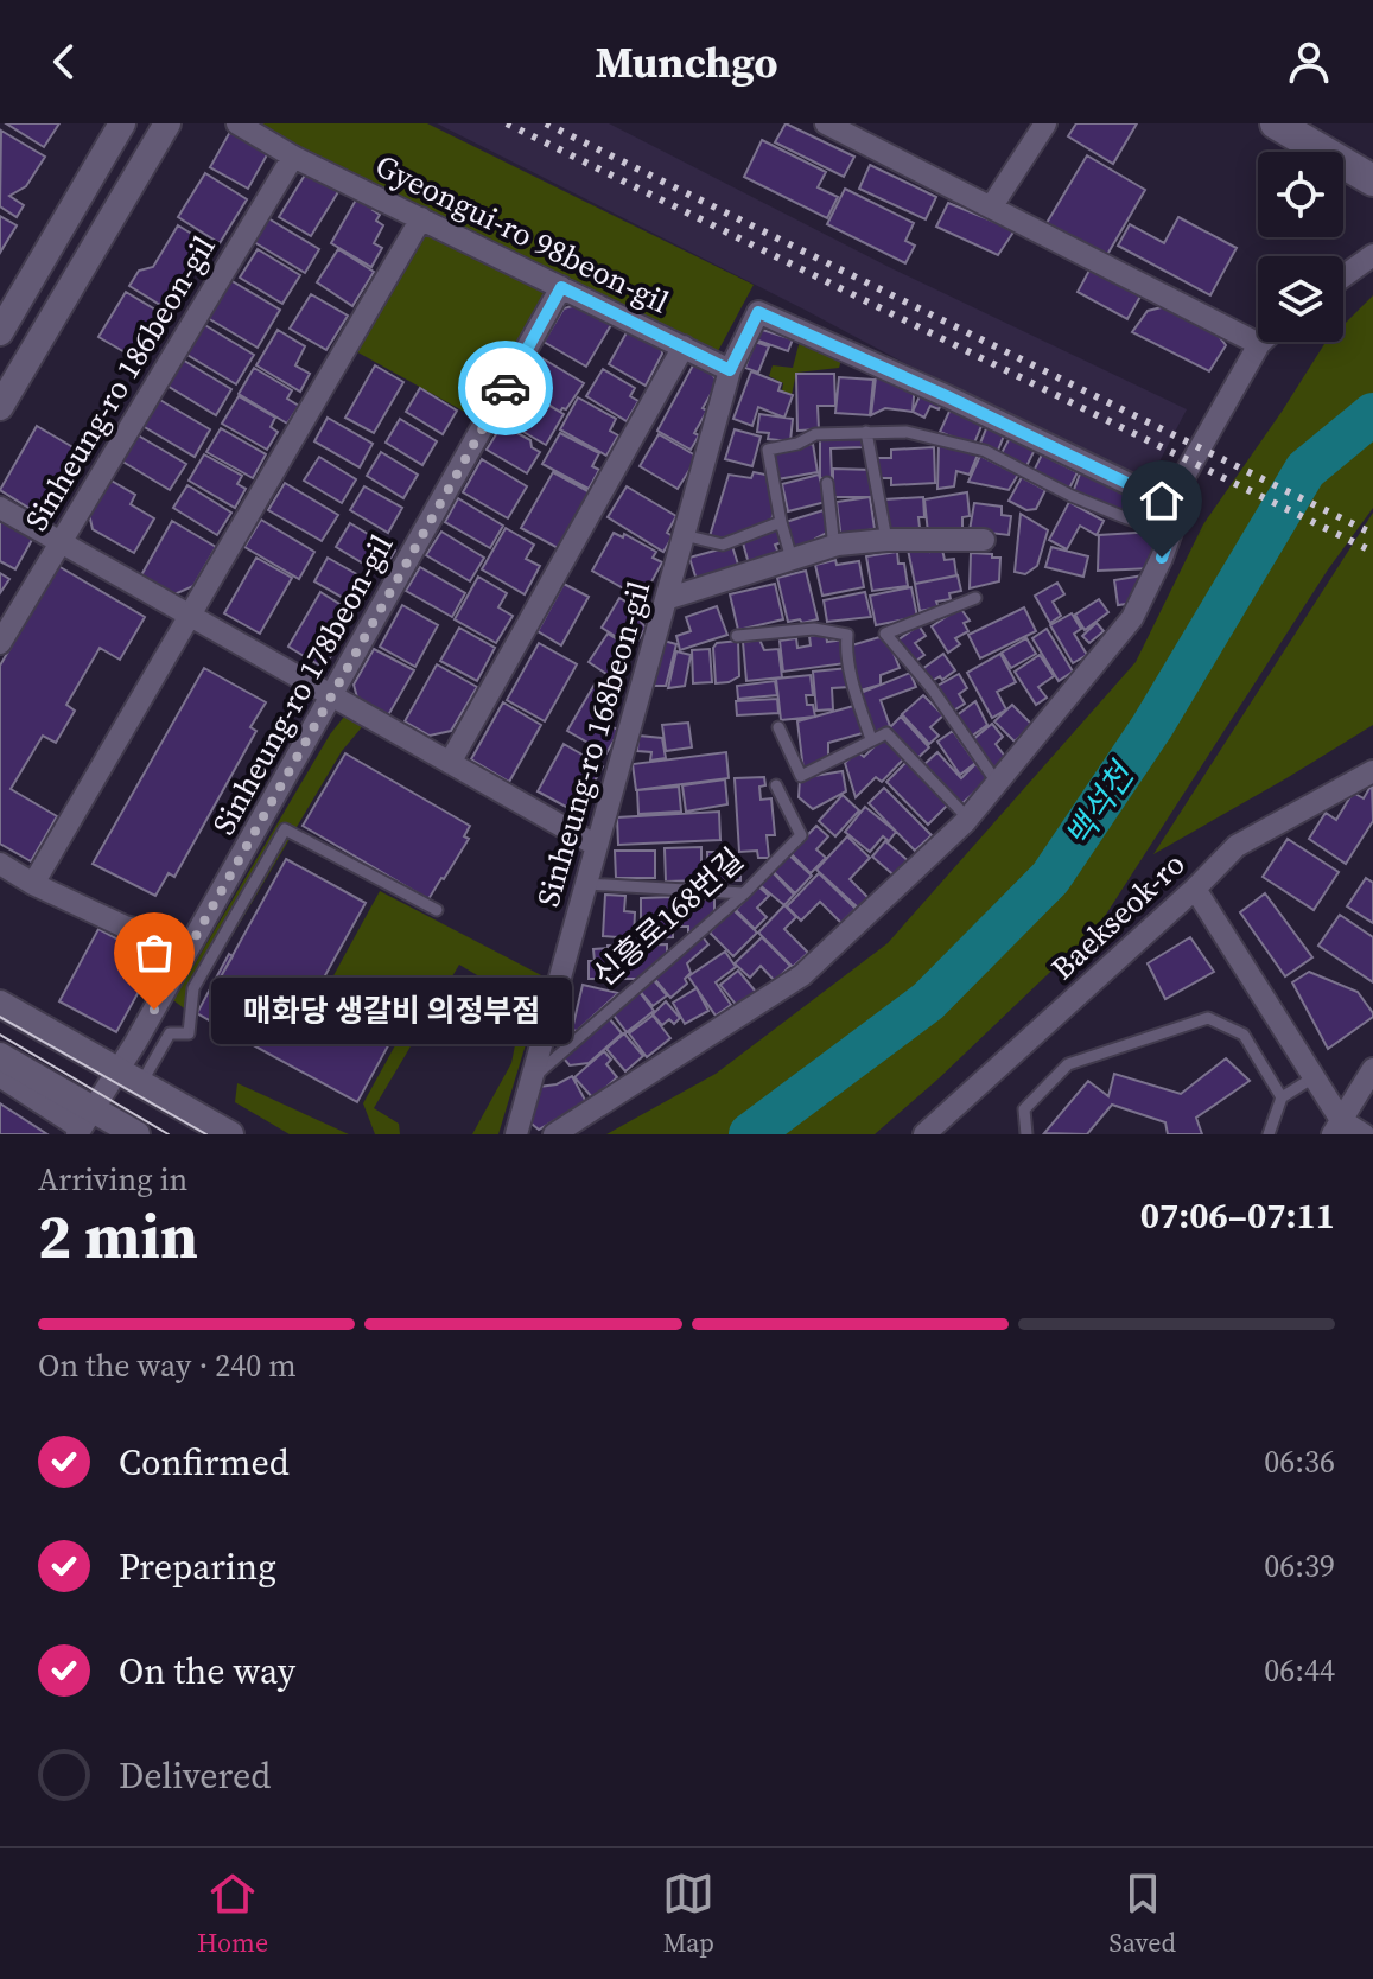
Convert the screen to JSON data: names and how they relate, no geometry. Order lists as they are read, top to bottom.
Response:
{
  "streets": {
    "street": [
      "Gyeongui-ro 98beon-gil",
      "Sinheung-ro 186beon-gil",
      "Sinheung-ro 178beon-gil",
      "Sinheung-ro 168beon-gil",
      "Baekseok-ro"
    ],
    "lane": ["신흥로168번길"]
  },
  "crossings": [
    ["Gyeongui-ro 98beon-gil", "Sinheung-ro 186beon-gil"],
    ["Gyeongui-ro 98beon-gil", "Sinheung-ro 178beon-gil"],
    ["Gyeongui-ro 98beon-gil", "Sinheung-ro 168beon-gil"],
    ["Sinheung-ro 168beon-gil", "신흥로168번길"]
  ],
  "water": ["백석천"],
  "places": ["매화당 생갈비 의정부점"],
  "page": {
    "header": "Munchgo",
    "bubble": "매화당 생갈비 의정부점",
    "heading": ["2 min", "Arriving in", "07:06–07:11"],
    "bar": "On the way · 240 m",
    "list": [
      ["Confirmed", "06:36"],
      ["Preparing", "06:39"],
      ["On the way", "06:44"],
      "Delivered"
    ],
    "tabs": ["Home", "Map", "Saved"]
  }
}
